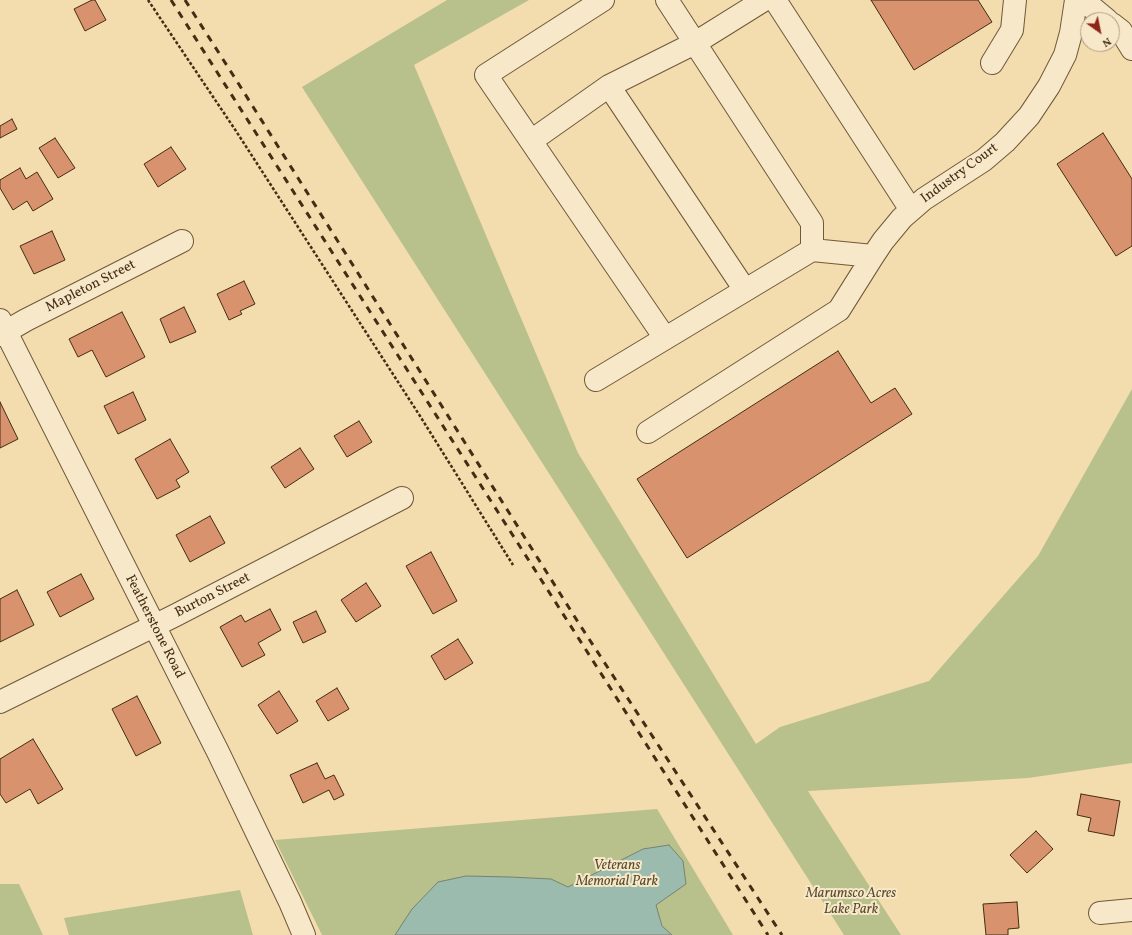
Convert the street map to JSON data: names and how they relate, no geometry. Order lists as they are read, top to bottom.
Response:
{
  "streets": {
    "street": [
      "Industry Court",
      "Mapleton Street",
      "Burton Street",
      "Featherstone Road"
    ]
  },
  "crossings": [
    ["Mapleton Street", "Featherstone Road"],
    ["Burton Street", "Featherstone Road"]
  ],
  "parks": ["Veterans Memorial Park", "Marumsco Acres Lake Park"],
  "north": "bottom right"
}
